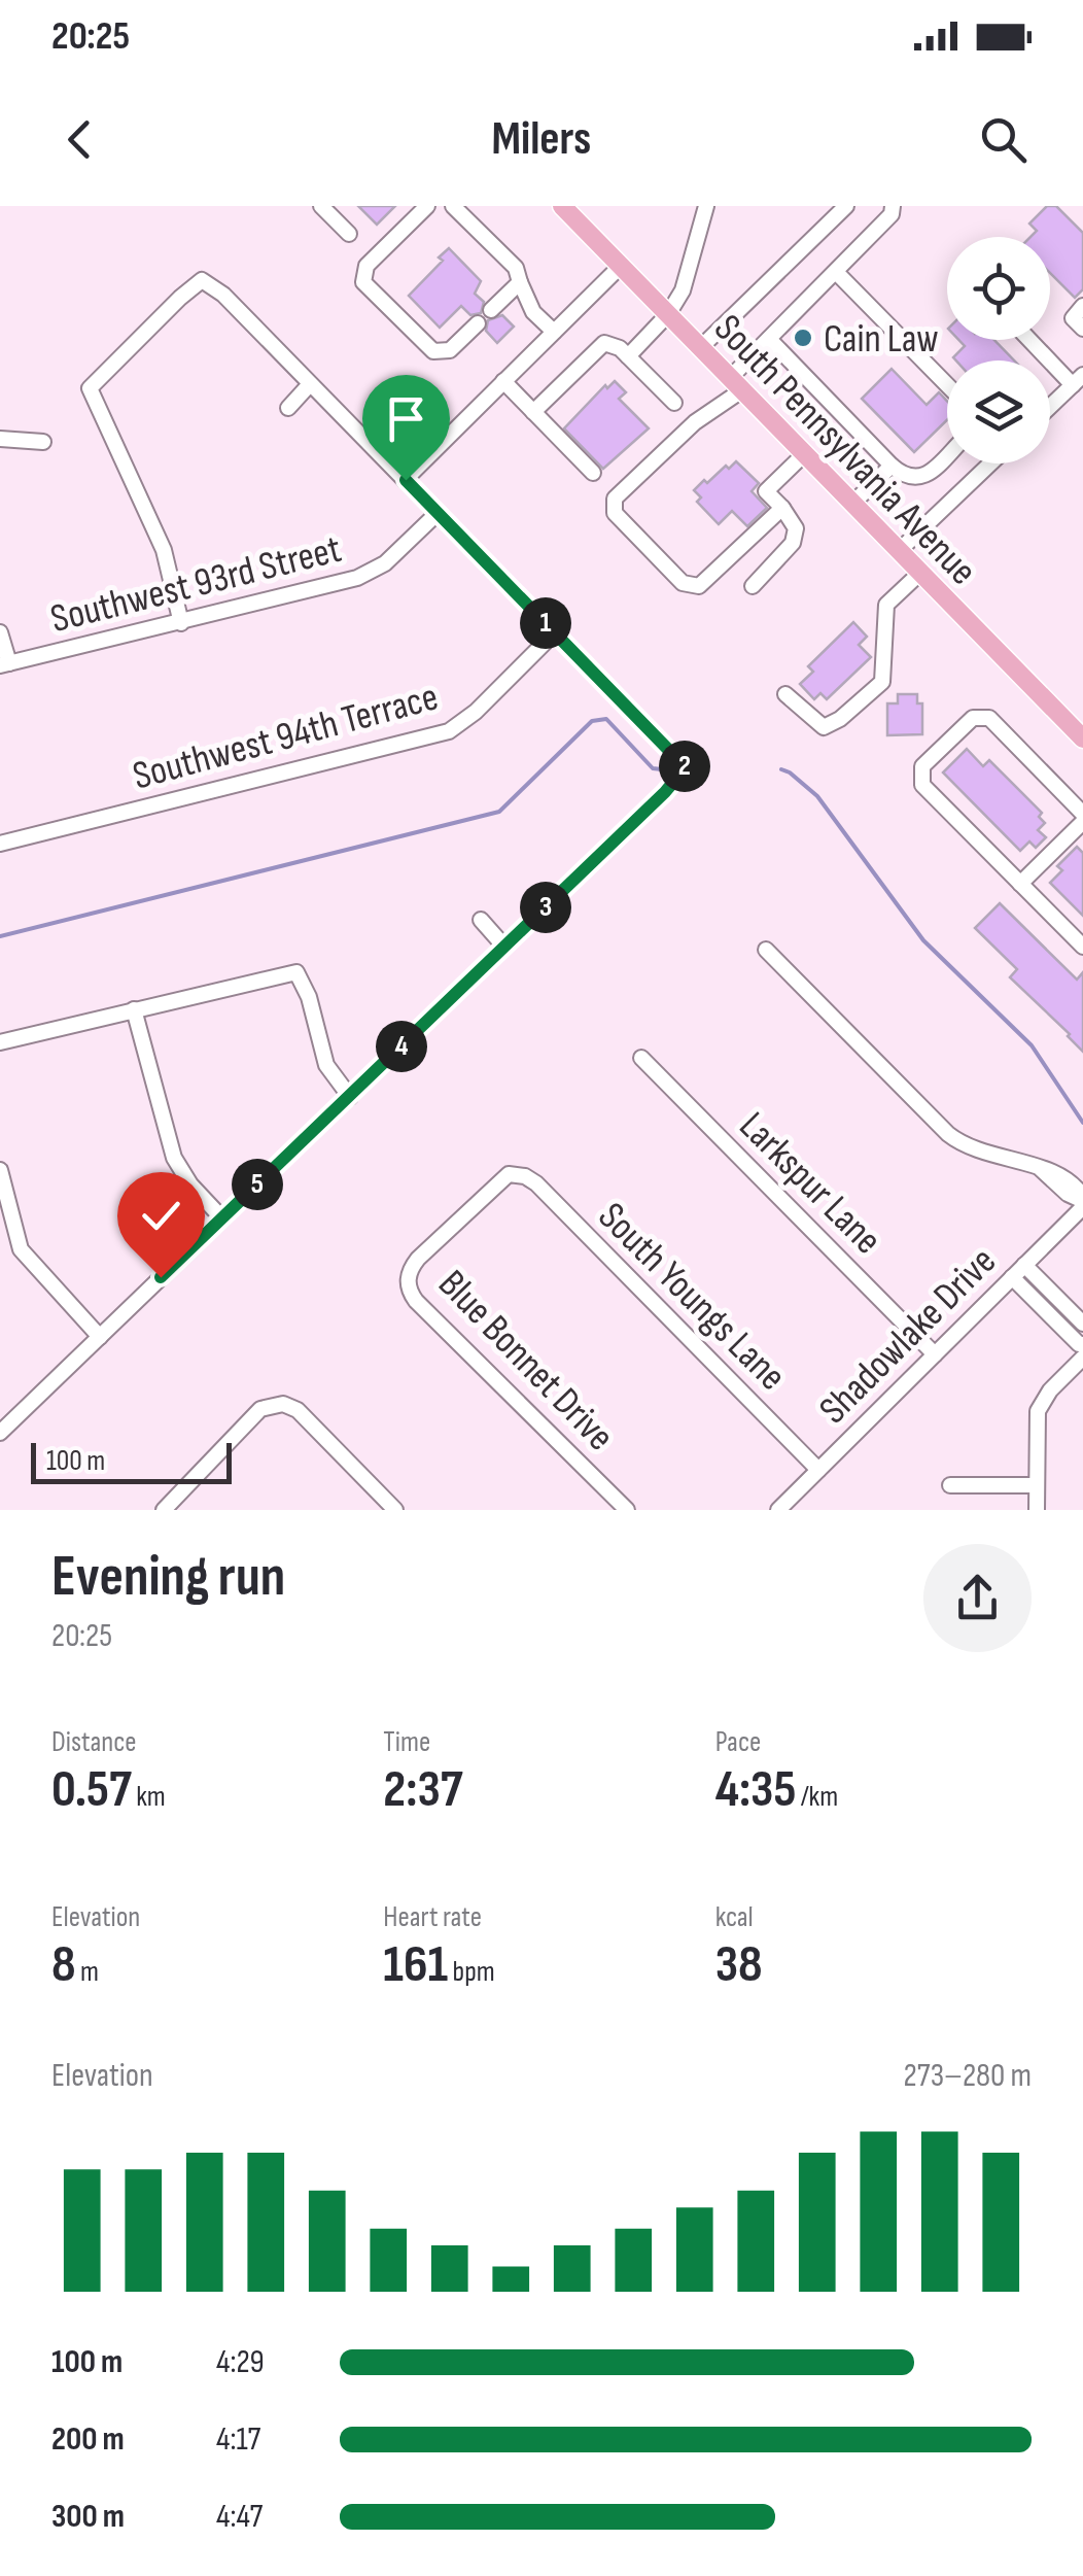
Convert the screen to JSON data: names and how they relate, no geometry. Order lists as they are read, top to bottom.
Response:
{
  "streets": {
    "main road": ["South Pennsylvania Avenue"],
    "street": [
      "Southwest 93rd Street",
      "Southwest 94th Terrace",
      "Larkspur Lane",
      "South Youngs Lane",
      "Shadowlake Drive",
      "Blue Bonnet Drive"
    ]
  },
  "crossings": [
    ["Larkspur Lane", "Shadowlake Drive"],
    ["South Youngs Lane", "Shadowlake Drive"],
    ["South Youngs Lane", "Blue Bonnet Drive"]
  ],
  "places": ["Cain Law"],
  "scale_bar": "100 m",
  "page": {
    "status": "20:25",
    "header": "Milers",
    "pins": [
      "1",
      "2",
      "3",
      "4",
      "5"
    ],
    "scale": "100 m",
    "heading": ["Evening run", "20:25"],
    "stats": [
      ["Distance", "0.57 km"],
      ["Time", "2:37"],
      ["Pace", "4:35 /km"],
      ["Elevation", "8 m"],
      ["Heart rate", "161 bpm"],
      ["kcal", "38"]
    ],
    "chart": ["Elevation", "273–280 m"],
    "list": [
      {
        "name": "100 m",
        "note": "4:29"
      },
      {
        "name": "200 m",
        "note": "4:17"
      },
      {
        "name": "300 m",
        "note": "4:47"
      }
    ]
  }
}
